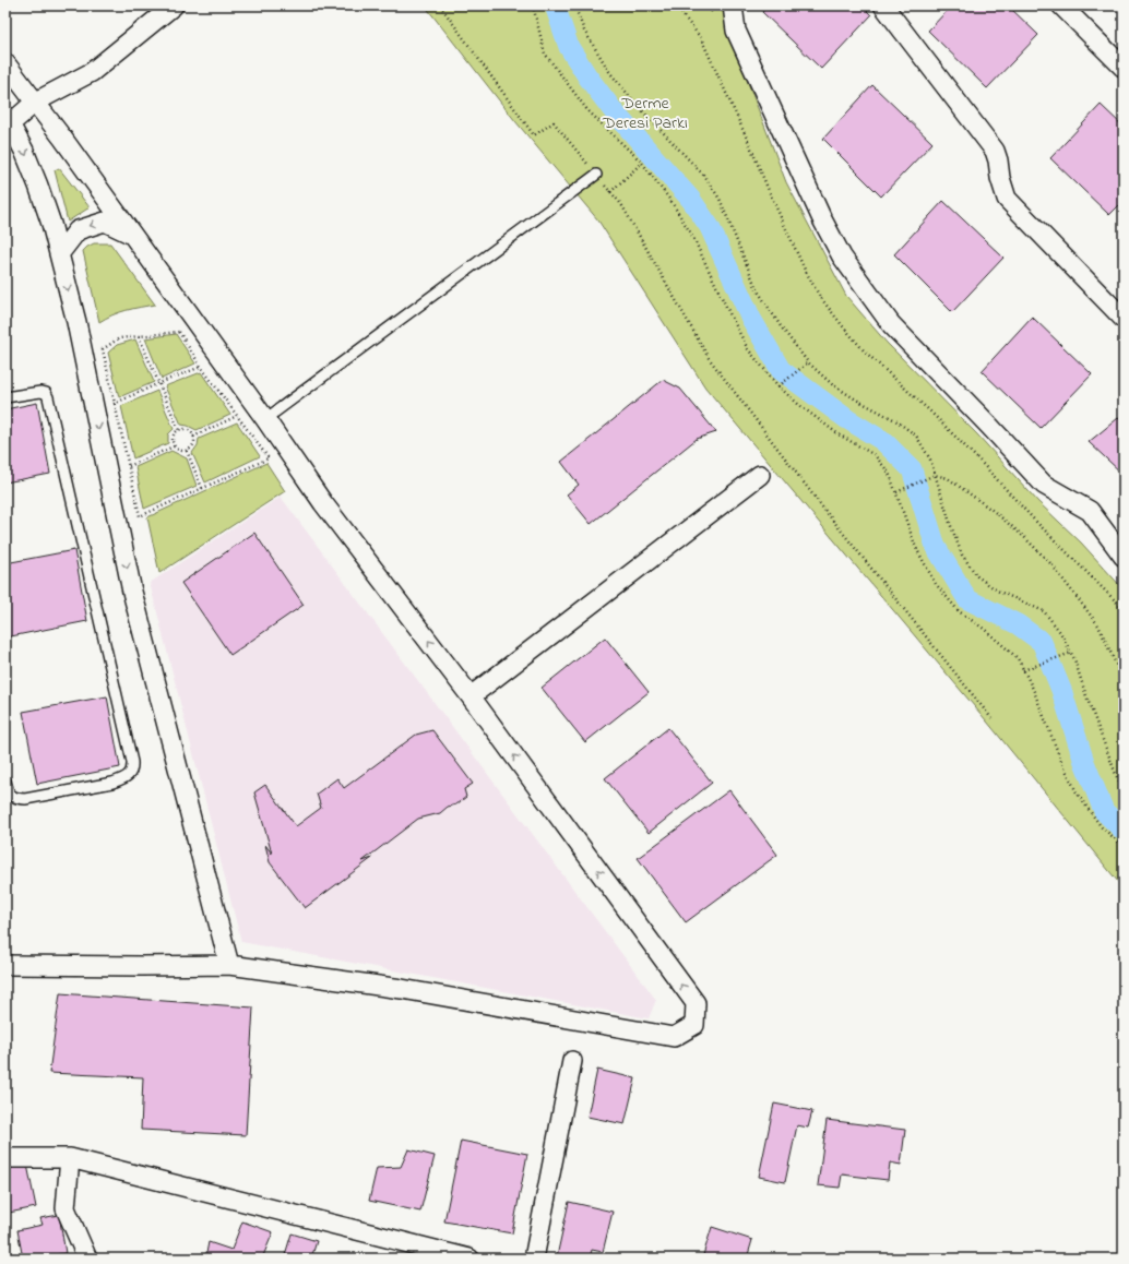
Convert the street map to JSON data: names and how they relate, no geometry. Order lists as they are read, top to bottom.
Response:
{
  "parks": ["Derme Deresi Parkı"]
}
